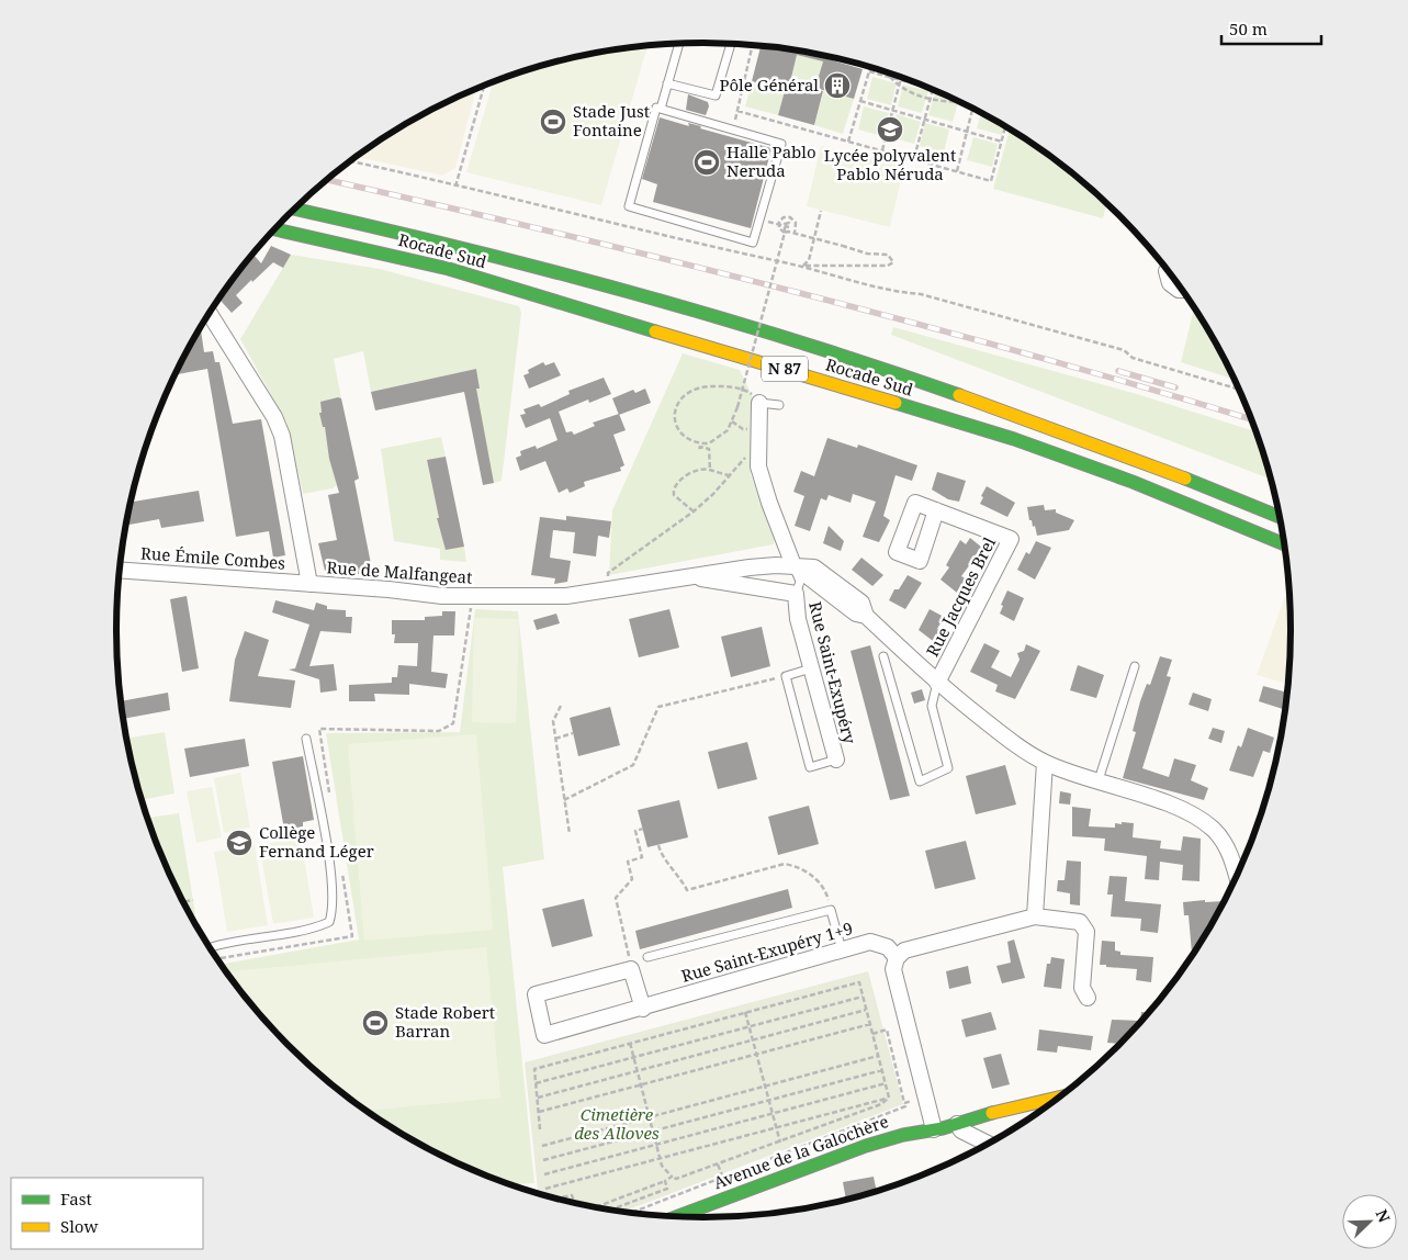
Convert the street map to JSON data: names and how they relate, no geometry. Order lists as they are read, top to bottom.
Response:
{
  "streets": {
    "main road": ["Rocade Sud", "N 87", "Avenue de la Galochère"],
    "street": [
      "Rue Émile Combes",
      "Rue de Malfangeat",
      "Rue Jacques Brel",
      "Rue Saint-Exupéry",
      "Rue Saint-Exupéry 1+9"
    ]
  },
  "crossings": [
    ["Rue Émile Combes", "Rue de Malfangeat"],
    ["Rue de Malfangeat", "Rue Jacques Brel"],
    ["Rue de Malfangeat", "Rue Saint-Exupéry"]
  ],
  "parks": ["Cimetière des Alloves"],
  "places": {
    "building": ["Pôle Général"],
    "sports": ["Stade Just Fontaine", "Halle Pablo Neruda", "Stade Robert Barran"],
    "school or university": ["Lycée polyvalent Pablo Néruda", "Collège Fernand Léger"]
  },
  "legend": ["Fast", "Slow"],
  "scale_bar": "50 m",
  "north": "top right"
}
